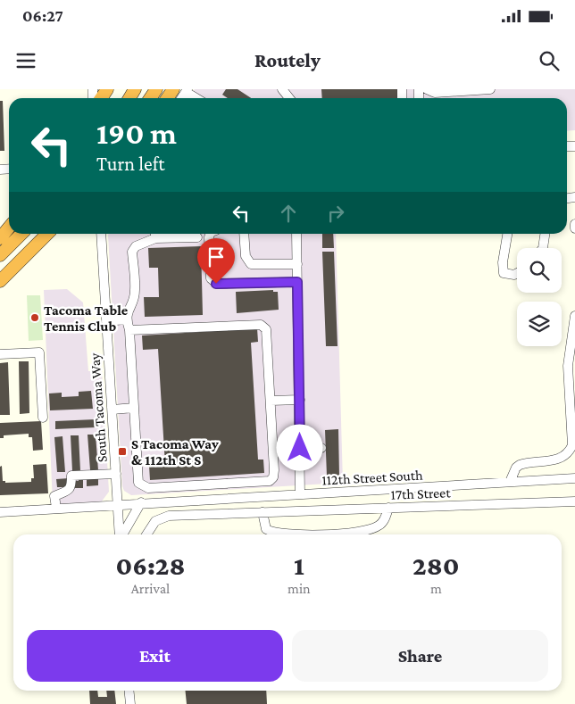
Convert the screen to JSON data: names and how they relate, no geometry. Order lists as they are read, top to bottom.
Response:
{
  "streets": {
    "street": ["South Tacoma Way", "112th Street South", "17th Street"]
  },
  "crossings": [
    ["South Tacoma Way", "112th Street South"]
  ],
  "places": {
    "other": ["Tacoma Table Tennis Club"],
    "transit": ["S Tacoma Way & 112th St S"]
  },
  "page": {
    "status": "06:27",
    "header": "Routely",
    "turn": ["190 m", "Turn left"],
    "eta": [
      "06:28",
      "Arrival",
      "1",
      "min",
      "280",
      "m"
    ],
    "buttons": ["Exit", "Share"]
  }
}
